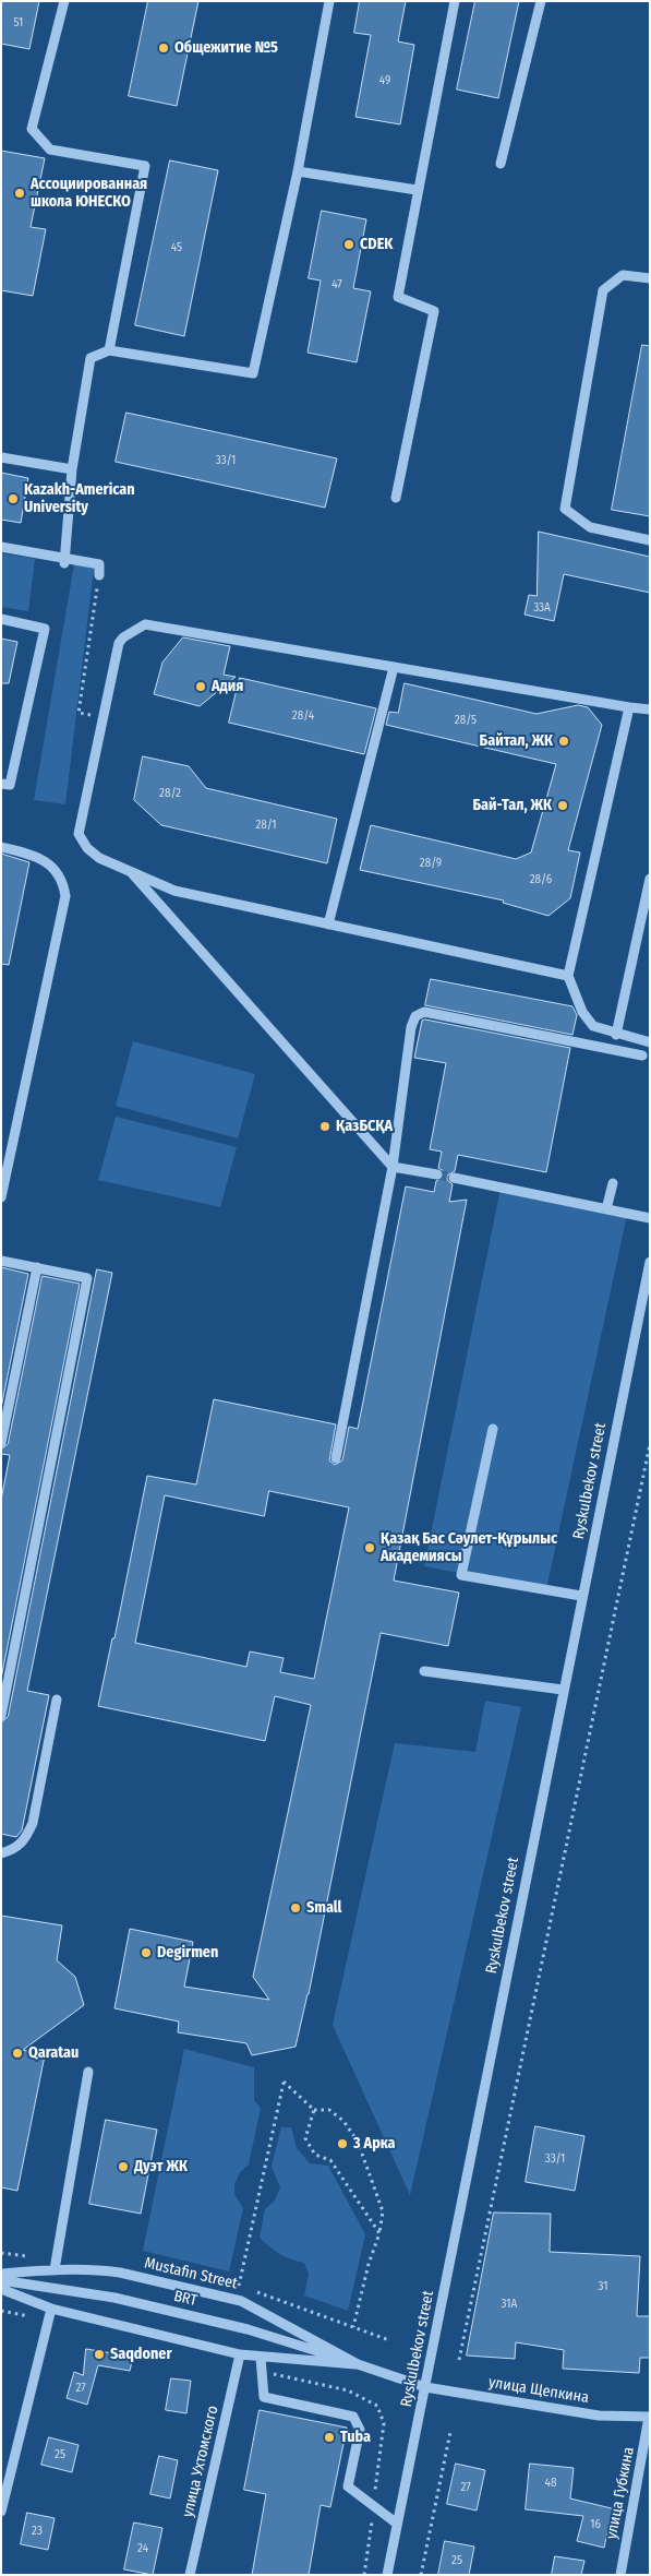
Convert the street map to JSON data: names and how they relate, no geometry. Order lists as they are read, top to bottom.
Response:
{
  "streets": {
    "street": [
      "Ryskulbekov street",
      "Mustafin Street",
      "BRT",
      "улица Щепкина",
      "улица Ухтомского",
      "улица Губкина"
    ]
  },
  "crossings": [
    ["Ryskulbekov street", "Mustafin Street"],
    ["Ryskulbekov street", "улица Щепкина"],
    ["Mustafin Street", "BRT"],
    ["Mustafin Street", "улица Щепкина"],
    ["Mustafin Street", "улица Ухтомского"],
    ["улица Щепкина", "улица Губкина"]
  ],
  "places": [
    "Общежитие №5",
    "Ассоциированная школа ЮНЕСКО",
    "CDEK",
    "Kazakh-American University",
    "Адия",
    "Байтал, ЖК",
    "Бай-Тал, ЖК",
    "ҚазБСҚА",
    "Қазақ Бас Сәулет-Құрылыс Академиясы",
    "Small",
    "Degirmen",
    "Qaratau",
    "3 Арка",
    "Дуэт ЖК",
    "Saqdoner",
    "Tuba"
  ],
  "house_numbers": [
    "51",
    "49",
    "45",
    "47",
    "33/1",
    "33А",
    "28/4",
    "28/5",
    "28/2",
    "28/1",
    "28/9",
    "28/6",
    "33/1",
    "31",
    "31А",
    "27",
    "25",
    "48",
    "27",
    "16",
    "23",
    "24",
    "25"
  ]
}
